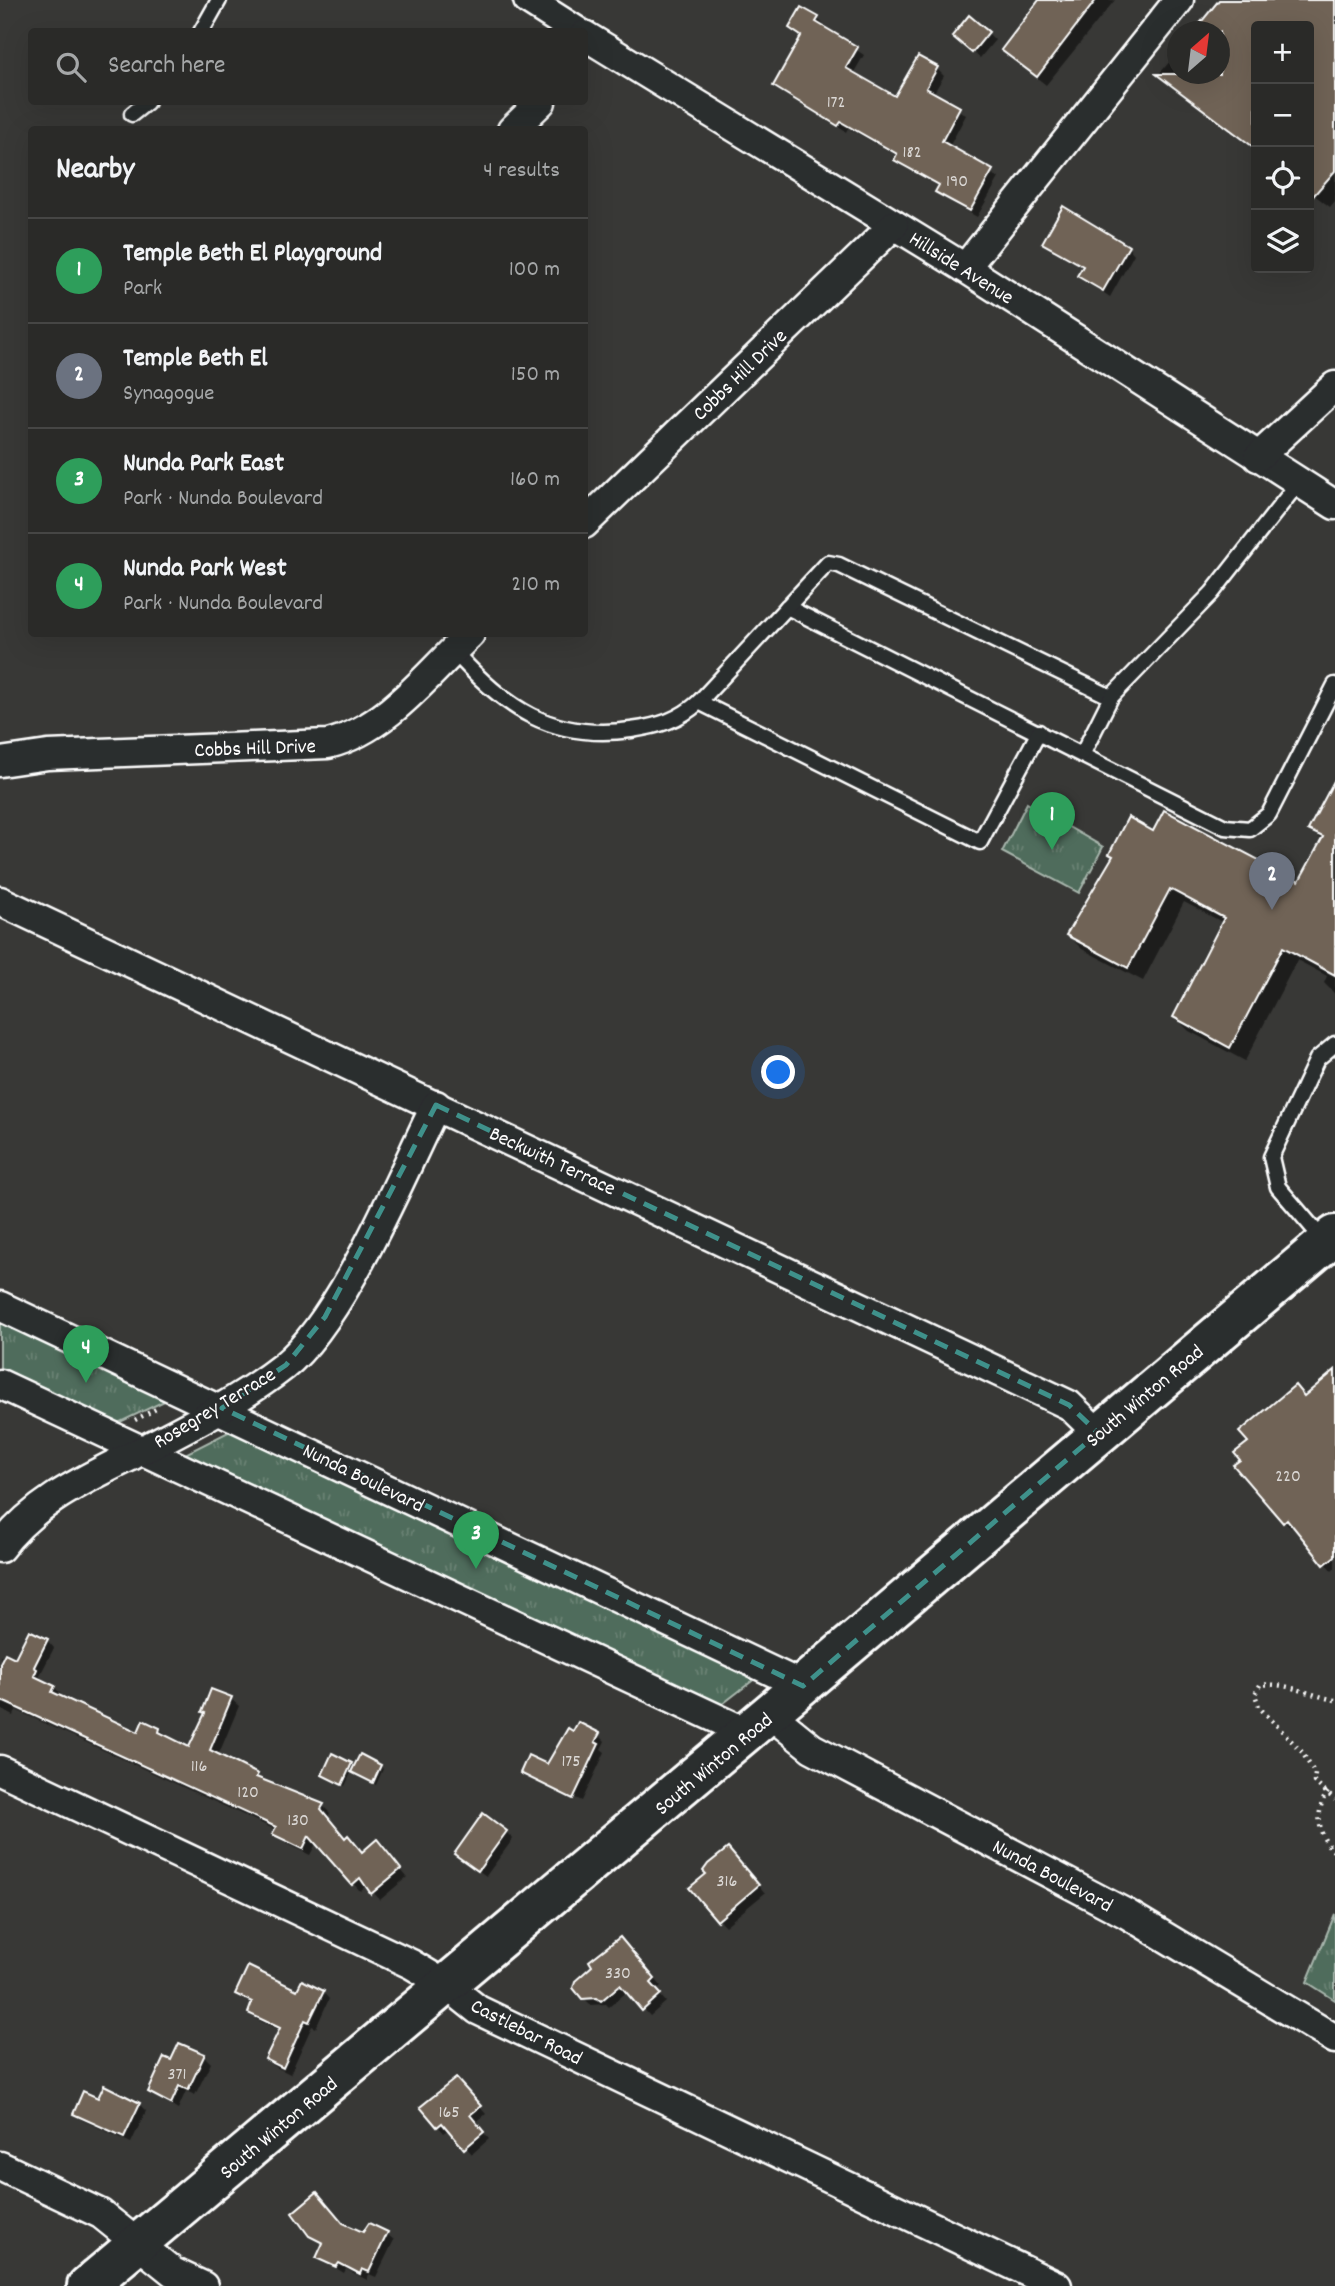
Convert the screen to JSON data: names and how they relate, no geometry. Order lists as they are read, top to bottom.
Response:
{
  "streets": {
    "main road": ["South Winton Road"],
    "street": [
      "Hillside Avenue",
      "Cobbs Hill Drive",
      "Beckwith Terrace",
      "Rosegrey Terrace",
      "Nunda Boulevard",
      "Castlebar Road"
    ]
  },
  "crossings": [
    ["Hillside Avenue", "Cobbs Hill Drive"],
    ["Beckwith Terrace", "South Winton Road"],
    ["Beckwith Terrace", "Rosegrey Terrace"],
    ["South Winton Road", "Nunda Boulevard"],
    ["South Winton Road", "Castlebar Road"],
    ["Rosegrey Terrace", "Nunda Boulevard"]
  ],
  "house_numbers": [
    "172",
    "182",
    "190",
    "220",
    "175",
    "116",
    "120",
    "130",
    "316",
    "330",
    "371",
    "165"
  ],
  "north": "top right",
  "page": {
    "map_buttons": ["+", "−"],
    "search": "Search here",
    "heading": ["Nearby", "4 results"],
    "list": [
      {
        "mark": "1",
        "name": "Temple Beth El Playground",
        "note": "Park",
        "value": "100 m"
      },
      {
        "mark": "2",
        "name": "Temple Beth El",
        "note": "Synagogue",
        "value": "150 m"
      },
      {
        "mark": "3",
        "name": "Nunda Park East",
        "note": "Park · Nunda Boulevard",
        "value": "160 m"
      },
      {
        "mark": "4",
        "name": "Nunda Park West",
        "note": "Park · Nunda Boulevard",
        "value": "210 m"
      }
    ],
    "pins": [
      "1",
      "2",
      "4",
      "3"
    ]
  }
}
